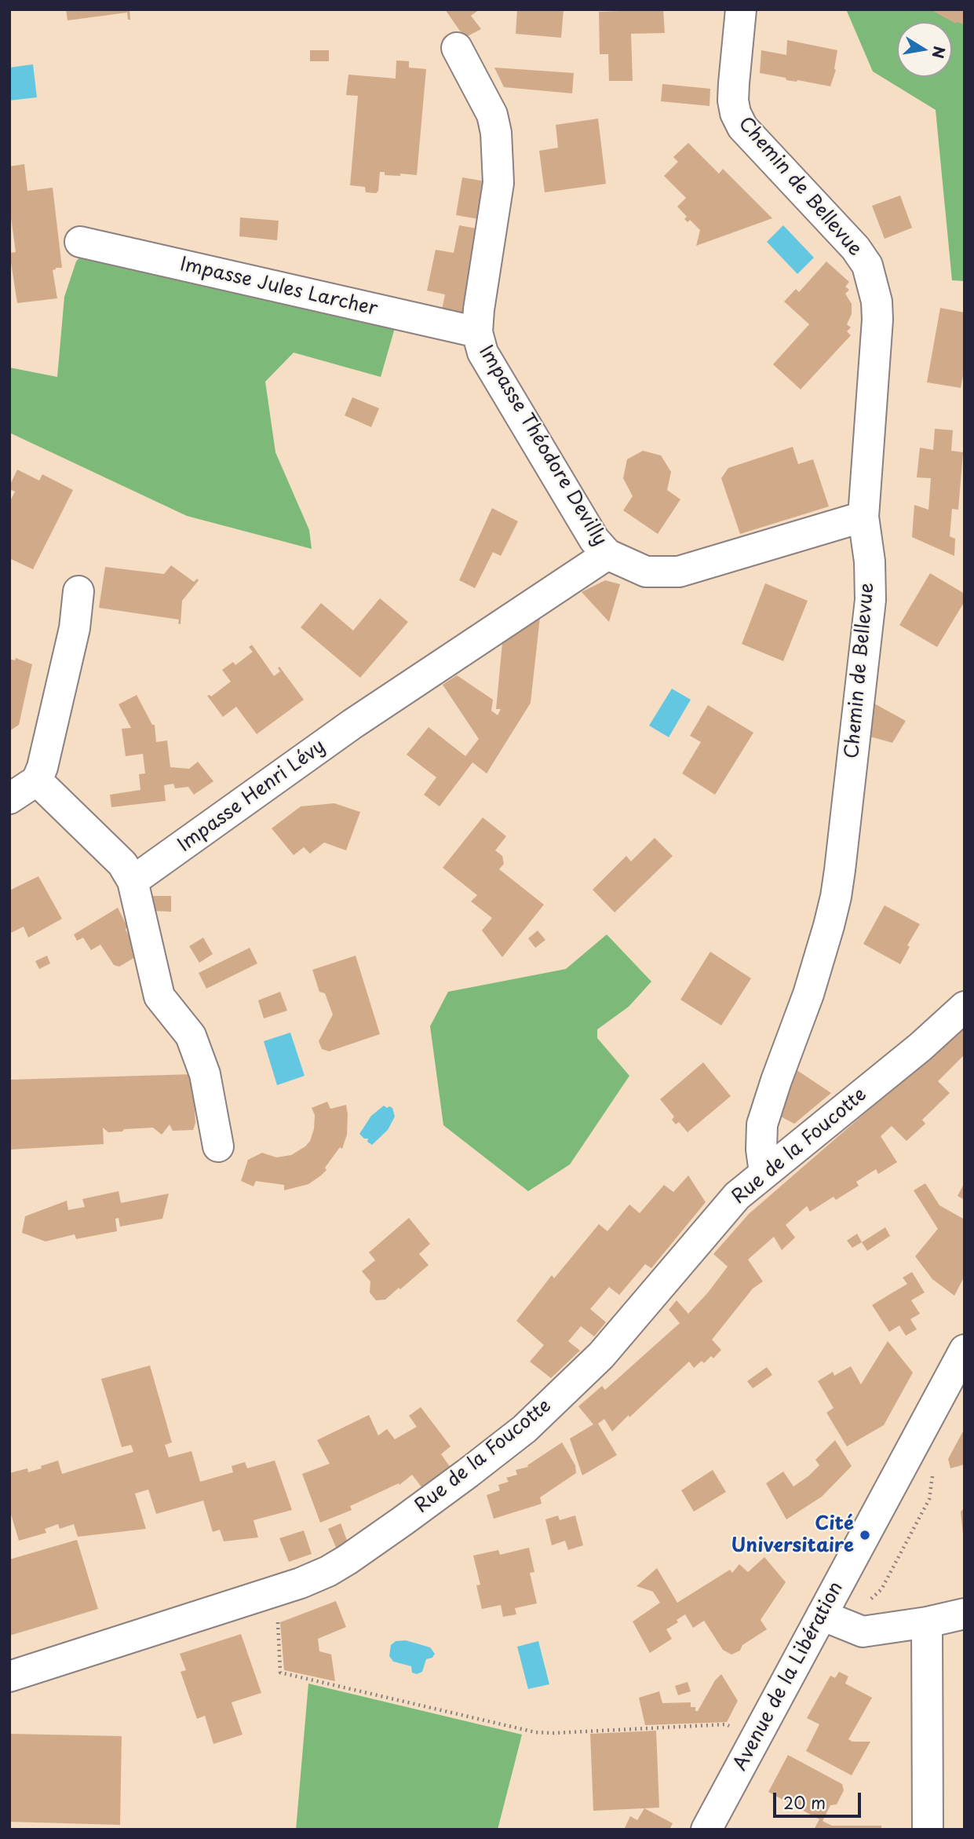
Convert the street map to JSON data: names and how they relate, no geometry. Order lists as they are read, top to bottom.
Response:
{
  "streets": {
    "street": [
      "Chemin de Bellevue",
      "Impasse Jules Larcher",
      "Impasse Théodore Devilly",
      "Impasse Henri Lévy",
      "Rue de la Foucotte",
      "Avenue de la Libération"
    ]
  },
  "crossings": [
    ["Chemin de Bellevue", "Impasse Théodore Devilly"],
    ["Chemin de Bellevue", "Rue de la Foucotte"],
    ["Impasse Jules Larcher", "Impasse Théodore Devilly"],
    ["Impasse Théodore Devilly", "Impasse Henri Lévy"]
  ],
  "places": ["Cité Universitaire"],
  "scale_bar": "20 m",
  "north": "right"
}
